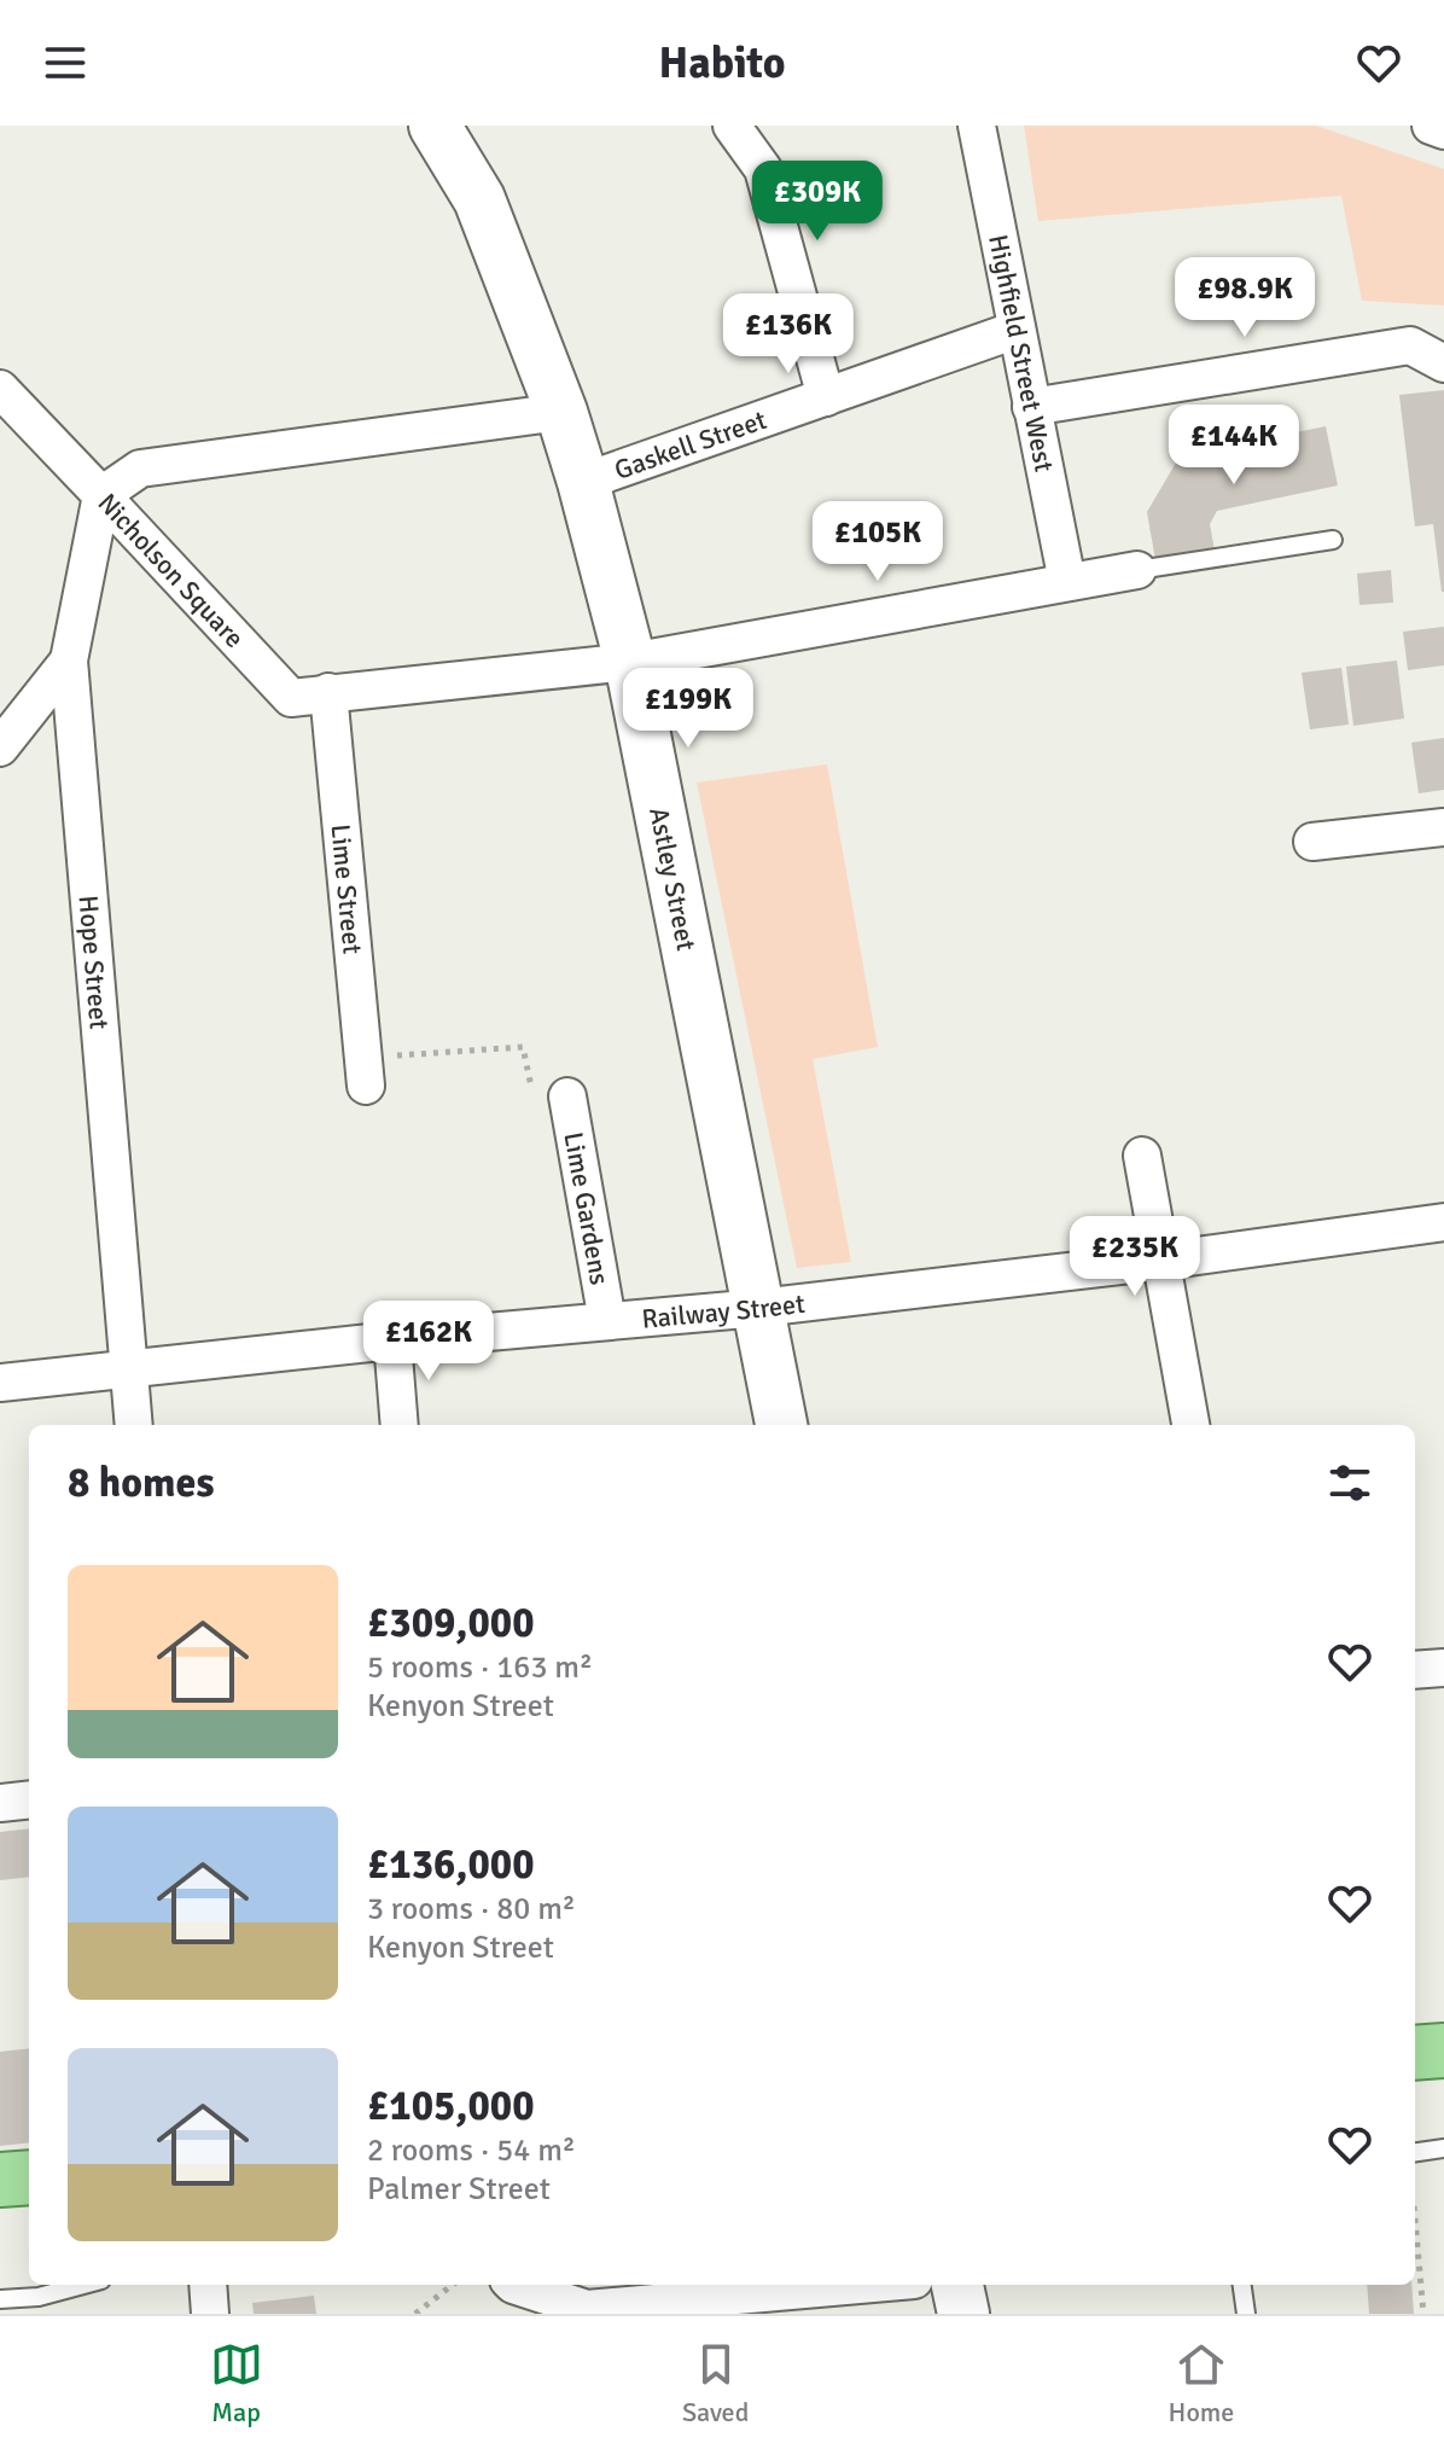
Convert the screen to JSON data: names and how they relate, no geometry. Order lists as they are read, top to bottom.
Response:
{
  "streets": {
    "main road": ["Astley Street"],
    "street": [
      "Highfield Street West",
      "Gaskell Street",
      "Nicholson Square",
      "Lime Street",
      "Hope Street",
      "Lime Gardens",
      "Railway Street"
    ]
  },
  "crossings": [
    ["Highfield Street West", "Gaskell Street"],
    ["Highfield Street West", "Nicholson Square"],
    ["Gaskell Street", "Astley Street"],
    ["Nicholson Square", "Astley Street"],
    ["Nicholson Square", "Lime Street"],
    ["Nicholson Square", "Hope Street"],
    ["Astley Street", "Railway Street"],
    ["Hope Street", "Railway Street"],
    ["Lime Gardens", "Railway Street"]
  ],
  "page": {
    "header": "Habito",
    "price": [
      "£309K",
      "£98.9K",
      "£136K",
      "£144K",
      "£105K",
      "£199K",
      "£235K",
      "£162K"
    ],
    "heading": "8 homes",
    "list": [
      {
        "name": "£309,000",
        "note": "5 rooms · 163 m² · Kenyon Street"
      },
      {
        "name": "£136,000",
        "note": "3 rooms · 80 m² · Kenyon Street"
      },
      {
        "name": "£105,000",
        "note": "2 rooms · 54 m² · Palmer Street"
      }
    ],
    "tabs": ["Map", "Saved", "Home"]
  }
}
